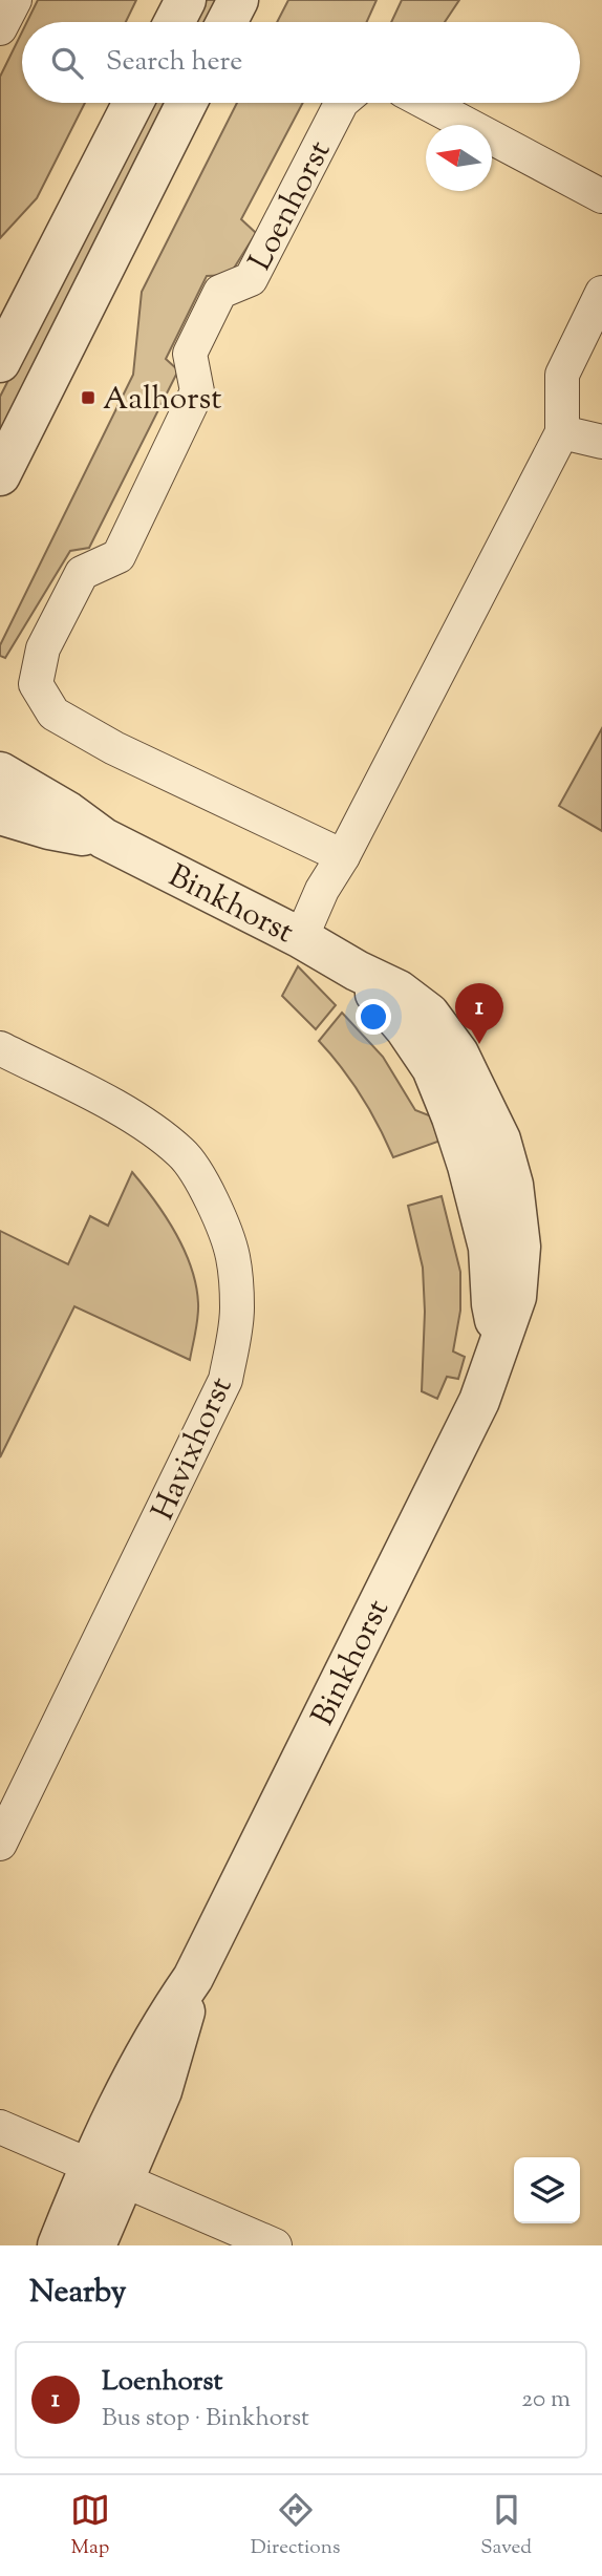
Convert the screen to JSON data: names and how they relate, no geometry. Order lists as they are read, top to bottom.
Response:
{
  "streets": {
    "street": ["Loenhorst", "Binkhorst", "Havixhorst"]
  },
  "places": {
    "transit": ["Aalhorst"]
  },
  "north": "left",
  "page": {
    "search": "Search here",
    "pins": "1",
    "heading": "Nearby",
    "list": [
      {
        "mark": "1",
        "name": "Loenhorst",
        "note": "Bus stop · Binkhorst",
        "value": "20 m"
      }
    ],
    "nav": ["Map", "Directions", "Saved"]
  }
}
